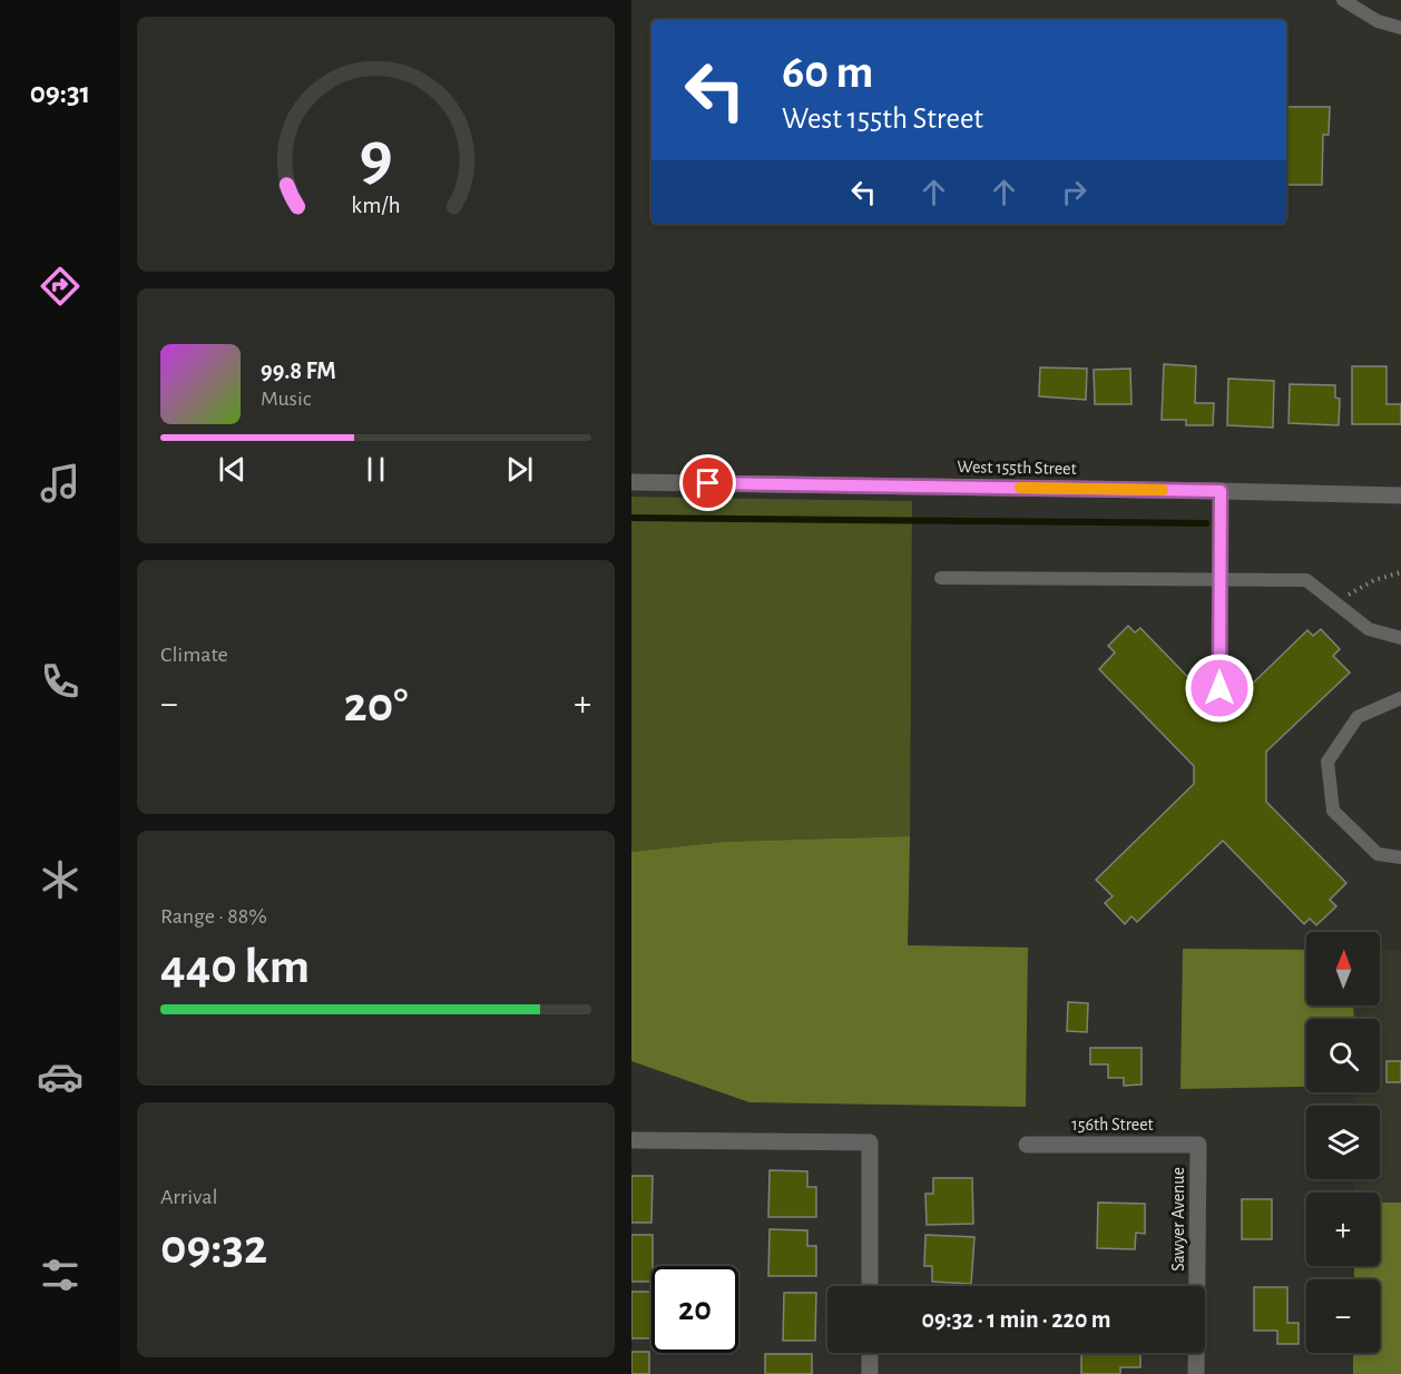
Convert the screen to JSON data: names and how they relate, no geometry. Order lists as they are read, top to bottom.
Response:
{
  "streets": {
    "street": ["West 155th Street", "156th Street", "Sawyer Avenue"]
  },
  "crossings": [
    ["156th Street", "Sawyer Avenue"]
  ],
  "north": "top",
  "page": {
    "tabs": "09:31",
    "turn": ["60 m", "West 155th Street"],
    "song": ["99.8 FM", "Music"],
    "tile": [
      "Climate",
      ["Range · 88%", "440 km"],
      ["Arrival", "09:32"]
    ],
    "heat": ["−", "20°", "+"],
    "map_buttons": ["+", "−"],
    "limit": "20",
    "trip": "09:32 · 1 min · 220 m",
    "gauge": ["9", "km/h"]
  }
}
